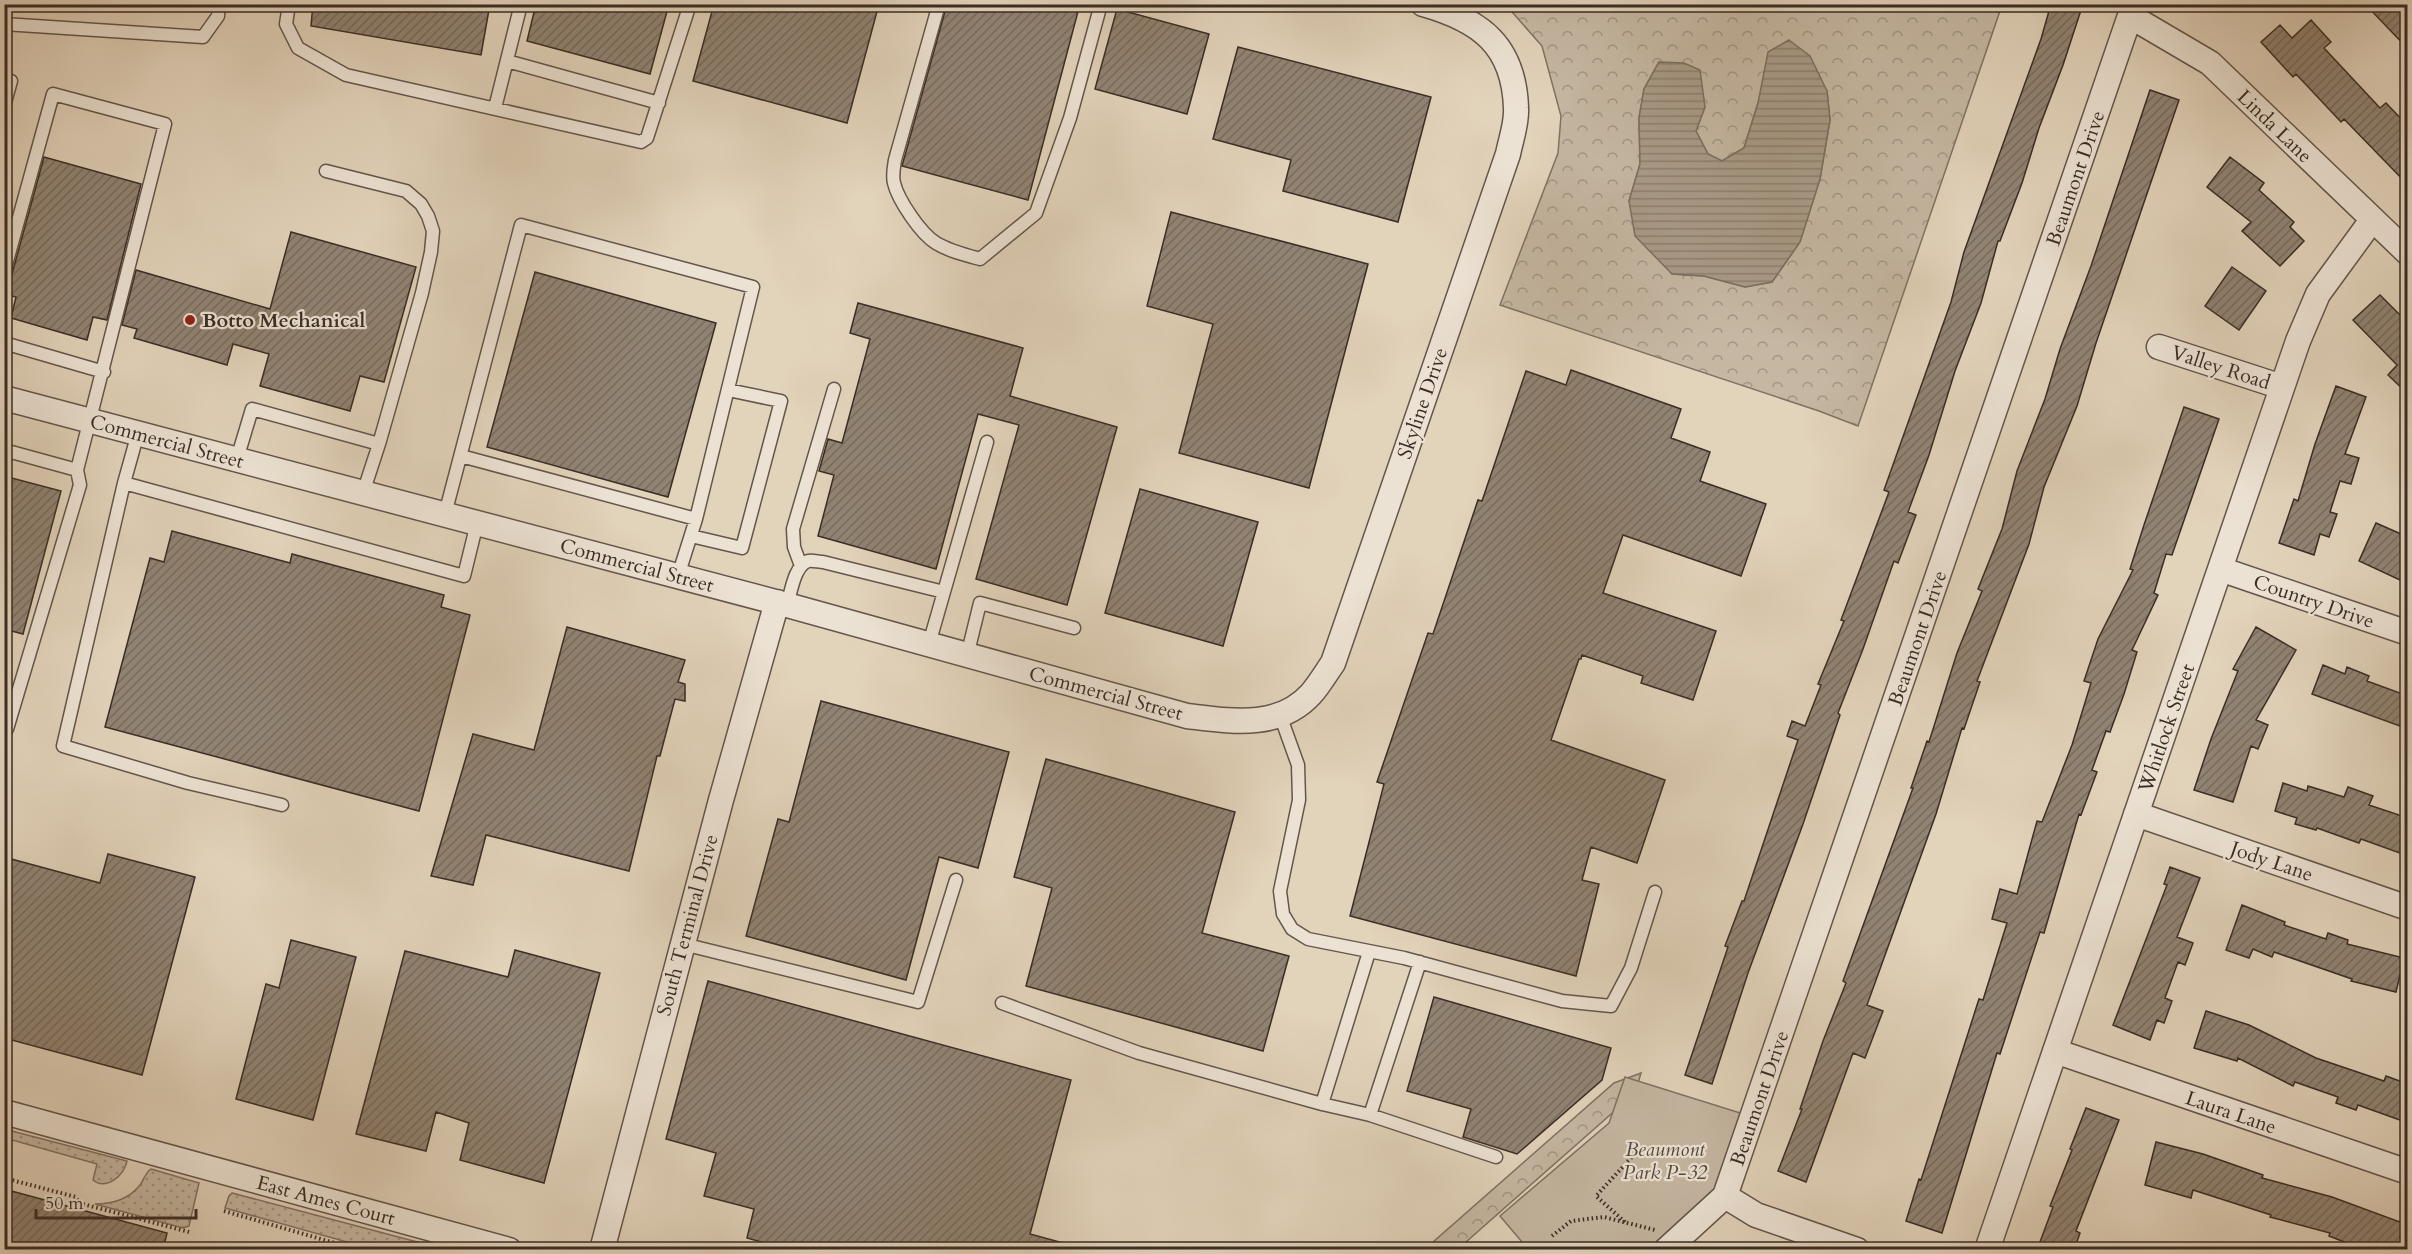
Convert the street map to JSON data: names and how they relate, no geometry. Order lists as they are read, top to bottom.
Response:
{
  "streets": {
    "street": [
      "Linda Lane",
      "Beaumont Drive",
      "Valley Road",
      "Skyline Drive",
      "Commercial Street",
      "Country Drive",
      "Whitlock Street",
      "Jody Lane",
      "South Terminal Drive",
      "Laura Lane",
      "East Ames Court"
    ]
  },
  "crossings": [
    ["Linda Lane", "Beaumont Drive"],
    ["Linda Lane", "Whitlock Street"],
    ["Valley Road", "Whitlock Street"],
    ["Skyline Drive", "Commercial Street"],
    ["Commercial Street", "South Terminal Drive"],
    ["Country Drive", "Whitlock Street"],
    ["Whitlock Street", "Jody Lane"],
    ["Whitlock Street", "Laura Lane"]
  ],
  "parks": ["Beaumont Park P-32"],
  "places": ["Botto Mechanical"],
  "scale_bar": "50 m"
}
